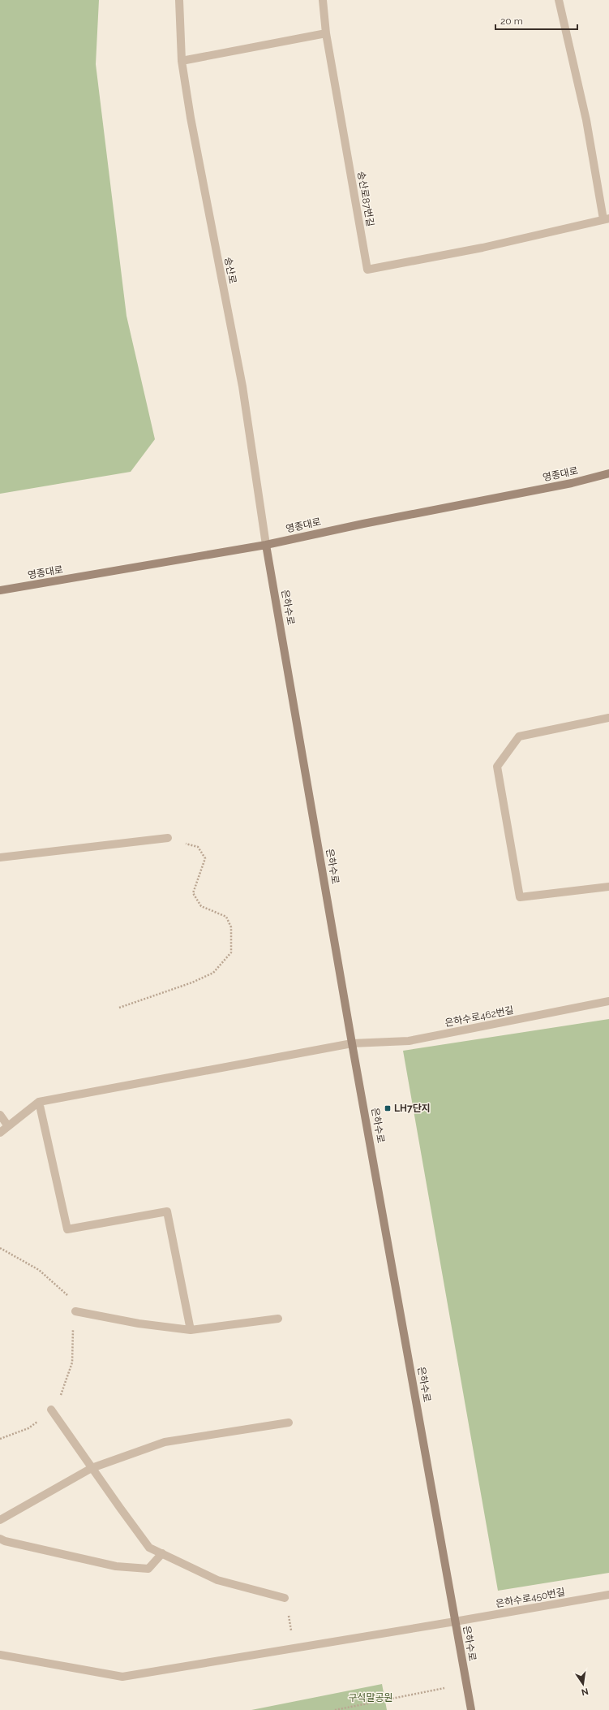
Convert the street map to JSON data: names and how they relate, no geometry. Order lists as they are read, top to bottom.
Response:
{
  "streets": {
    "street": [
      "송산로87번길",
      "송산로",
      "영종대로",
      "은하수로",
      "은하수로462번길",
      "은하수로450번길"
    ]
  },
  "crossings": [
    ["송산로", "영종대로"],
    ["송산로", "은하수로"],
    ["영종대로", "은하수로"],
    ["은하수로", "은하수로462번길"],
    ["은하수로", "은하수로450번길"]
  ],
  "parks": ["구석말공원"],
  "places": {
    "transit": ["LH7단지"]
  },
  "scale_bar": "20 m",
  "north": "bottom"
}
